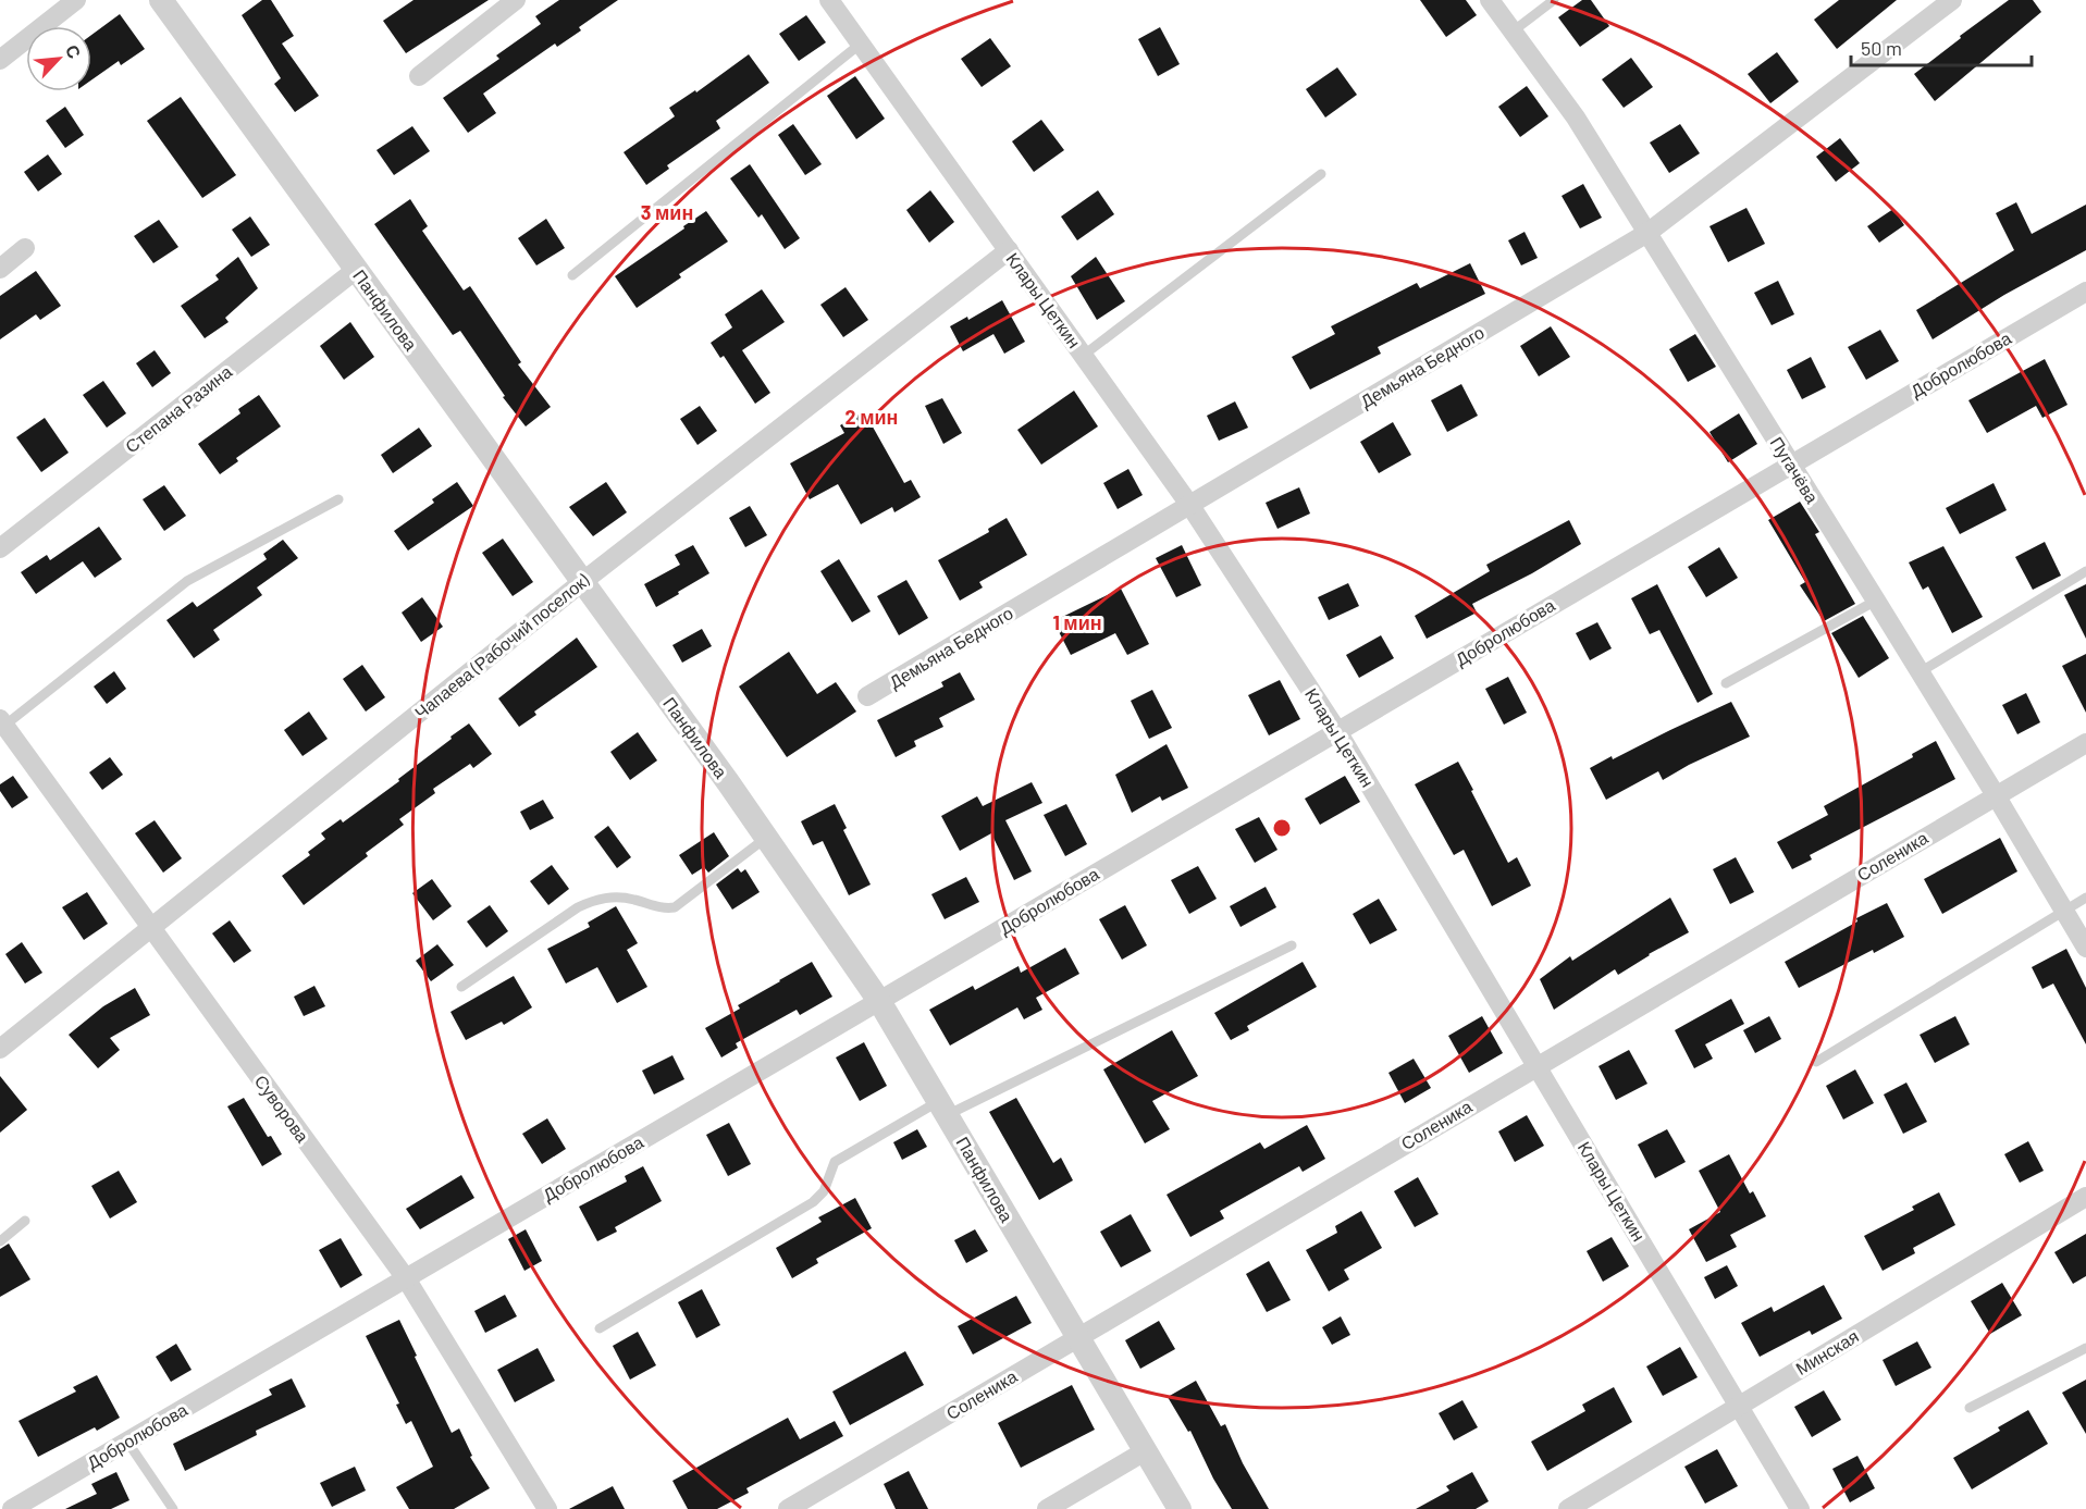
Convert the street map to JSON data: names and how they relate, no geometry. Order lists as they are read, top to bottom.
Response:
{
  "streets": {
    "street": [
      "Клары Цеткин",
      "Панфилова",
      "Добролюбова",
      "Демьяна Бедного",
      "Степана Разина",
      "Пугачёва",
      "Чапаева (Рабочий поселок)",
      "Соленика",
      "Суворова",
      "Минская"
    ]
  },
  "crossings": [
    ["Клары Цеткин", "Добролюбова"],
    ["Клары Цеткин", "Демьяна Бедного"],
    ["Клары Цеткин", "Чапаева (Рабочий поселок)"],
    ["Клары Цеткин", "Соленика"],
    ["Клары Цеткин", "Минская"],
    ["Панфилова", "Добролюбова"],
    ["Панфилова", "Степана Разина"],
    ["Панфилова", "Чапаева (Рабочий поселок)"],
    ["Панфилова", "Соленика"],
    ["Добролюбова", "Пугачёва"],
    ["Добролюбова", "Суворова"],
    ["Демьяна Бедного", "Пугачёва"],
    ["Пугачёва", "Соленика"],
    ["Чапаева (Рабочий поселок)", "Суворова"]
  ],
  "scale_bar": "50 m",
  "north": "top right",
  "rings": ["3 мин", "2 мин", "1 мин"]
}
